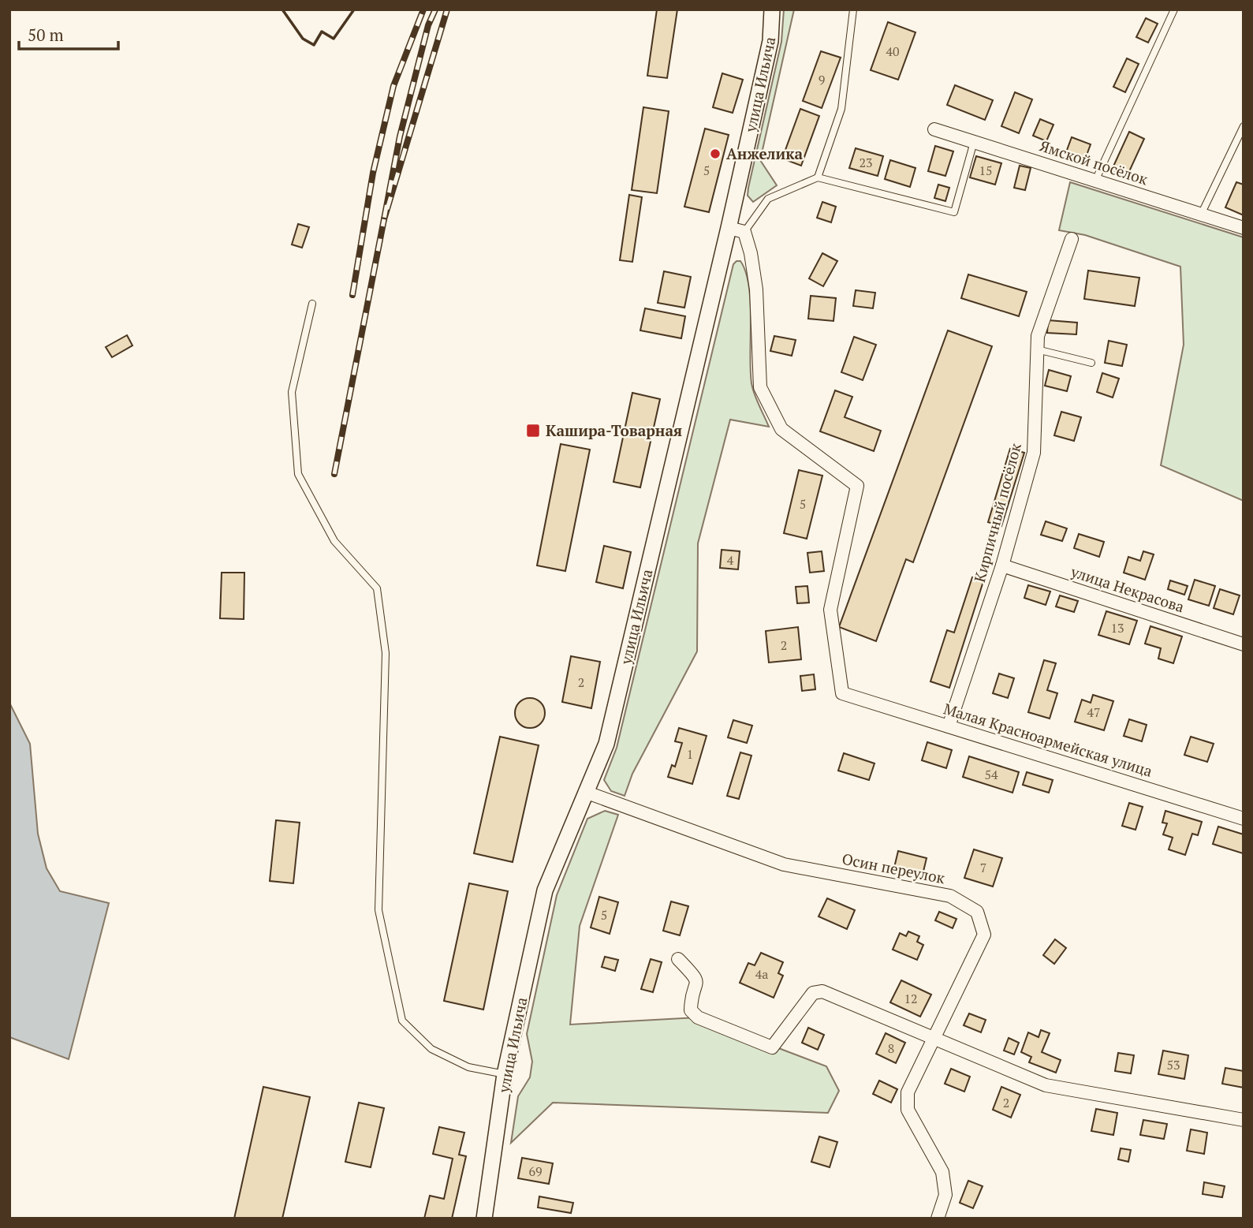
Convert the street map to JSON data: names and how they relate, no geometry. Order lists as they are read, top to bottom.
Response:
{
  "streets": {
    "street": [
      "улица Ильича",
      "Ямской посёлок",
      "Кирпичный посёлок",
      "улица Некрасова",
      "Малая Красноармейская улица",
      "Осин переулок"
    ]
  },
  "crossings": [
    ["улица Ильича", "Осин переулок"],
    ["Кирпичный посёлок", "улица Некрасова"],
    ["Кирпичный посёлок", "Малая Красноармейская улица"]
  ],
  "places": {
    "other": ["Анжелика"],
    "transit": ["Кашира-Товарная"]
  },
  "house_numbers": [
    "40",
    "9",
    "23",
    "5",
    "15",
    "5",
    "4",
    "13",
    "2",
    "2",
    "47",
    "1",
    "54",
    "7",
    "5",
    "4а",
    "12",
    "8",
    "53",
    "2",
    "69"
  ],
  "scale_bar": "50 m"
}
